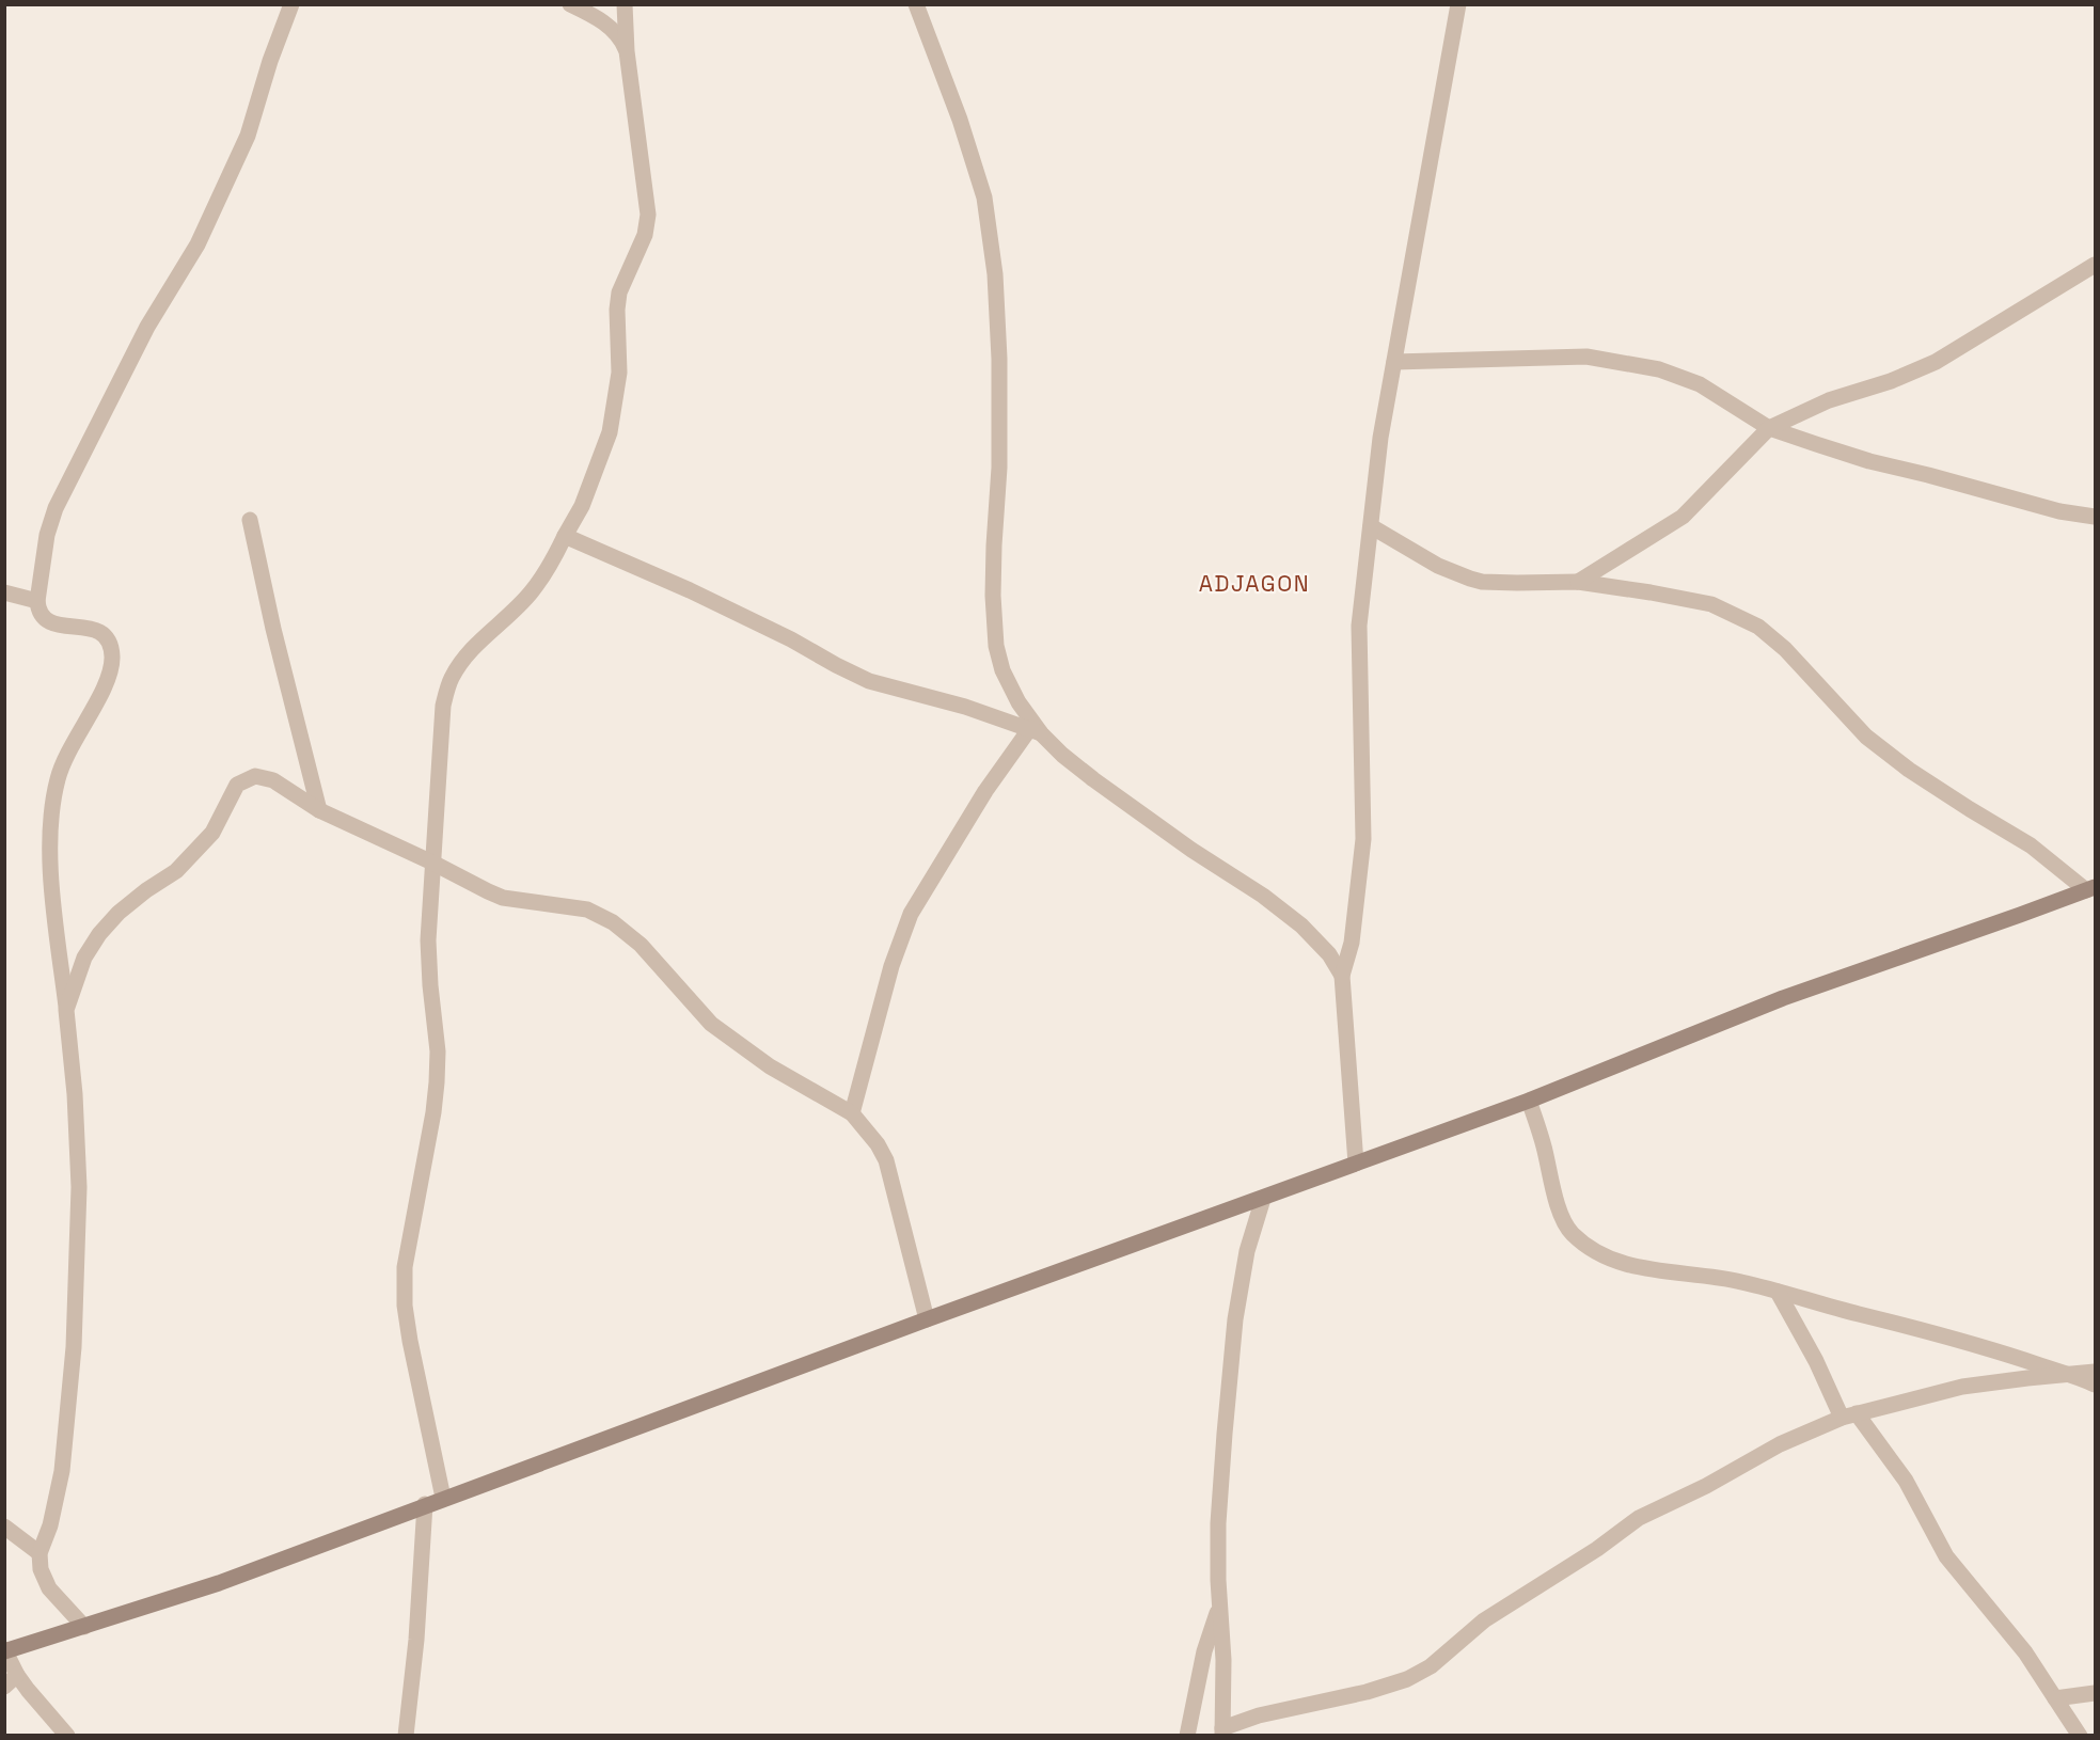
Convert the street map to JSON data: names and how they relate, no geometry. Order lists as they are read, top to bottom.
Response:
{
  "districts": ["ADJAGON"]
}
